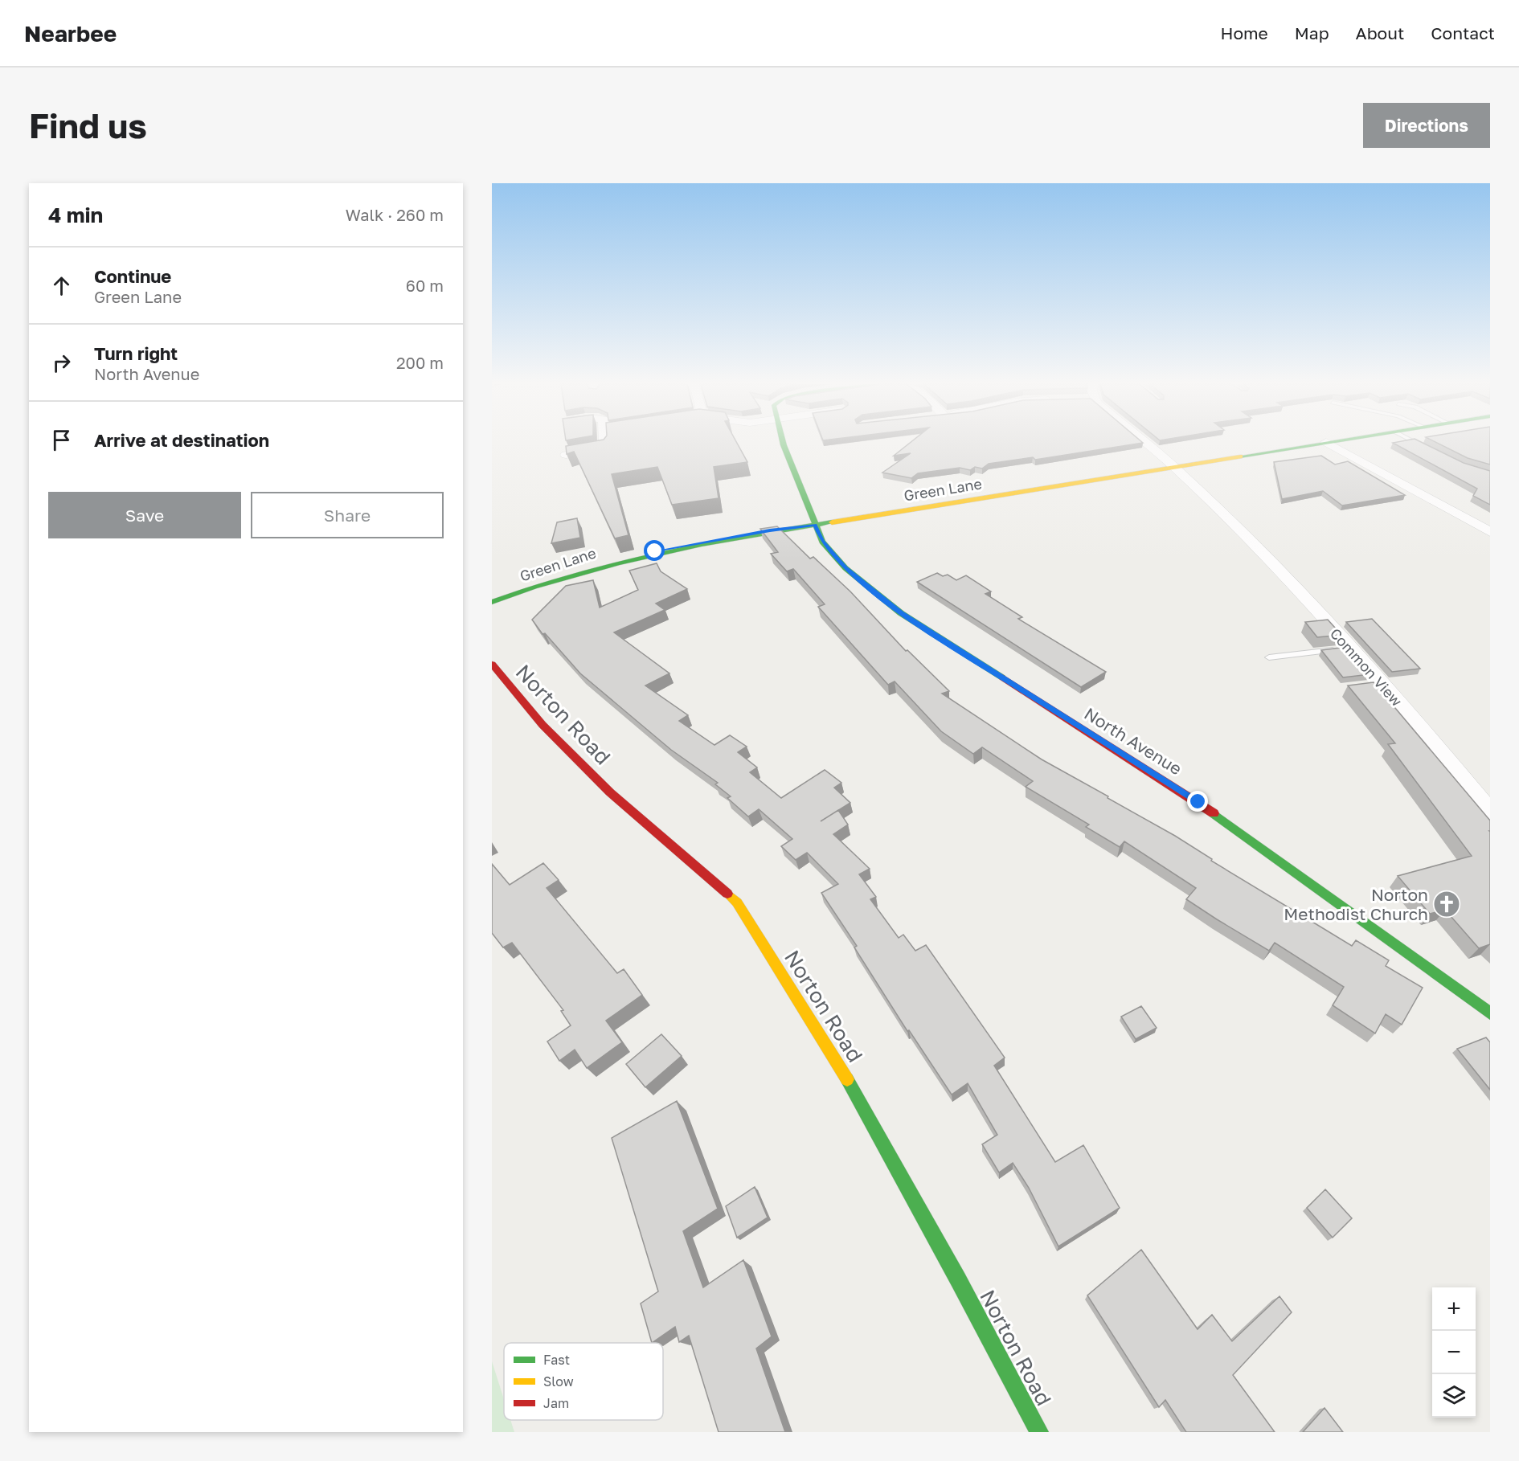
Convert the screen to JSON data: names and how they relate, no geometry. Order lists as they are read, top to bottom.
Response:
{
  "streets": {
    "street": [
      "Green Lane",
      "Common View",
      "Norton Road",
      "North Avenue"
    ]
  },
  "crossings": [
    ["Green Lane", "Common View"],
    ["Green Lane", "North Avenue"]
  ],
  "places": {
    "church": ["Norton Methodist Church"]
  },
  "legend": ["Fast", "Slow", "Jam"],
  "page": {
    "header": "Nearbee",
    "nav": [
      "Home",
      "Map",
      "About",
      "Contact"
    ],
    "buttons": [
      "Directions",
      ["Save", "Share"]
    ],
    "title": "Find us",
    "heading": ["4 min", "Walk · 260 m"],
    "list": [
      ["Continue", "Green Lane", "60 m"],
      ["Turn right", "North Avenue", "200 m"],
      "Arrive at destination"
    ],
    "map_buttons": ["+", "−"]
  }
}
